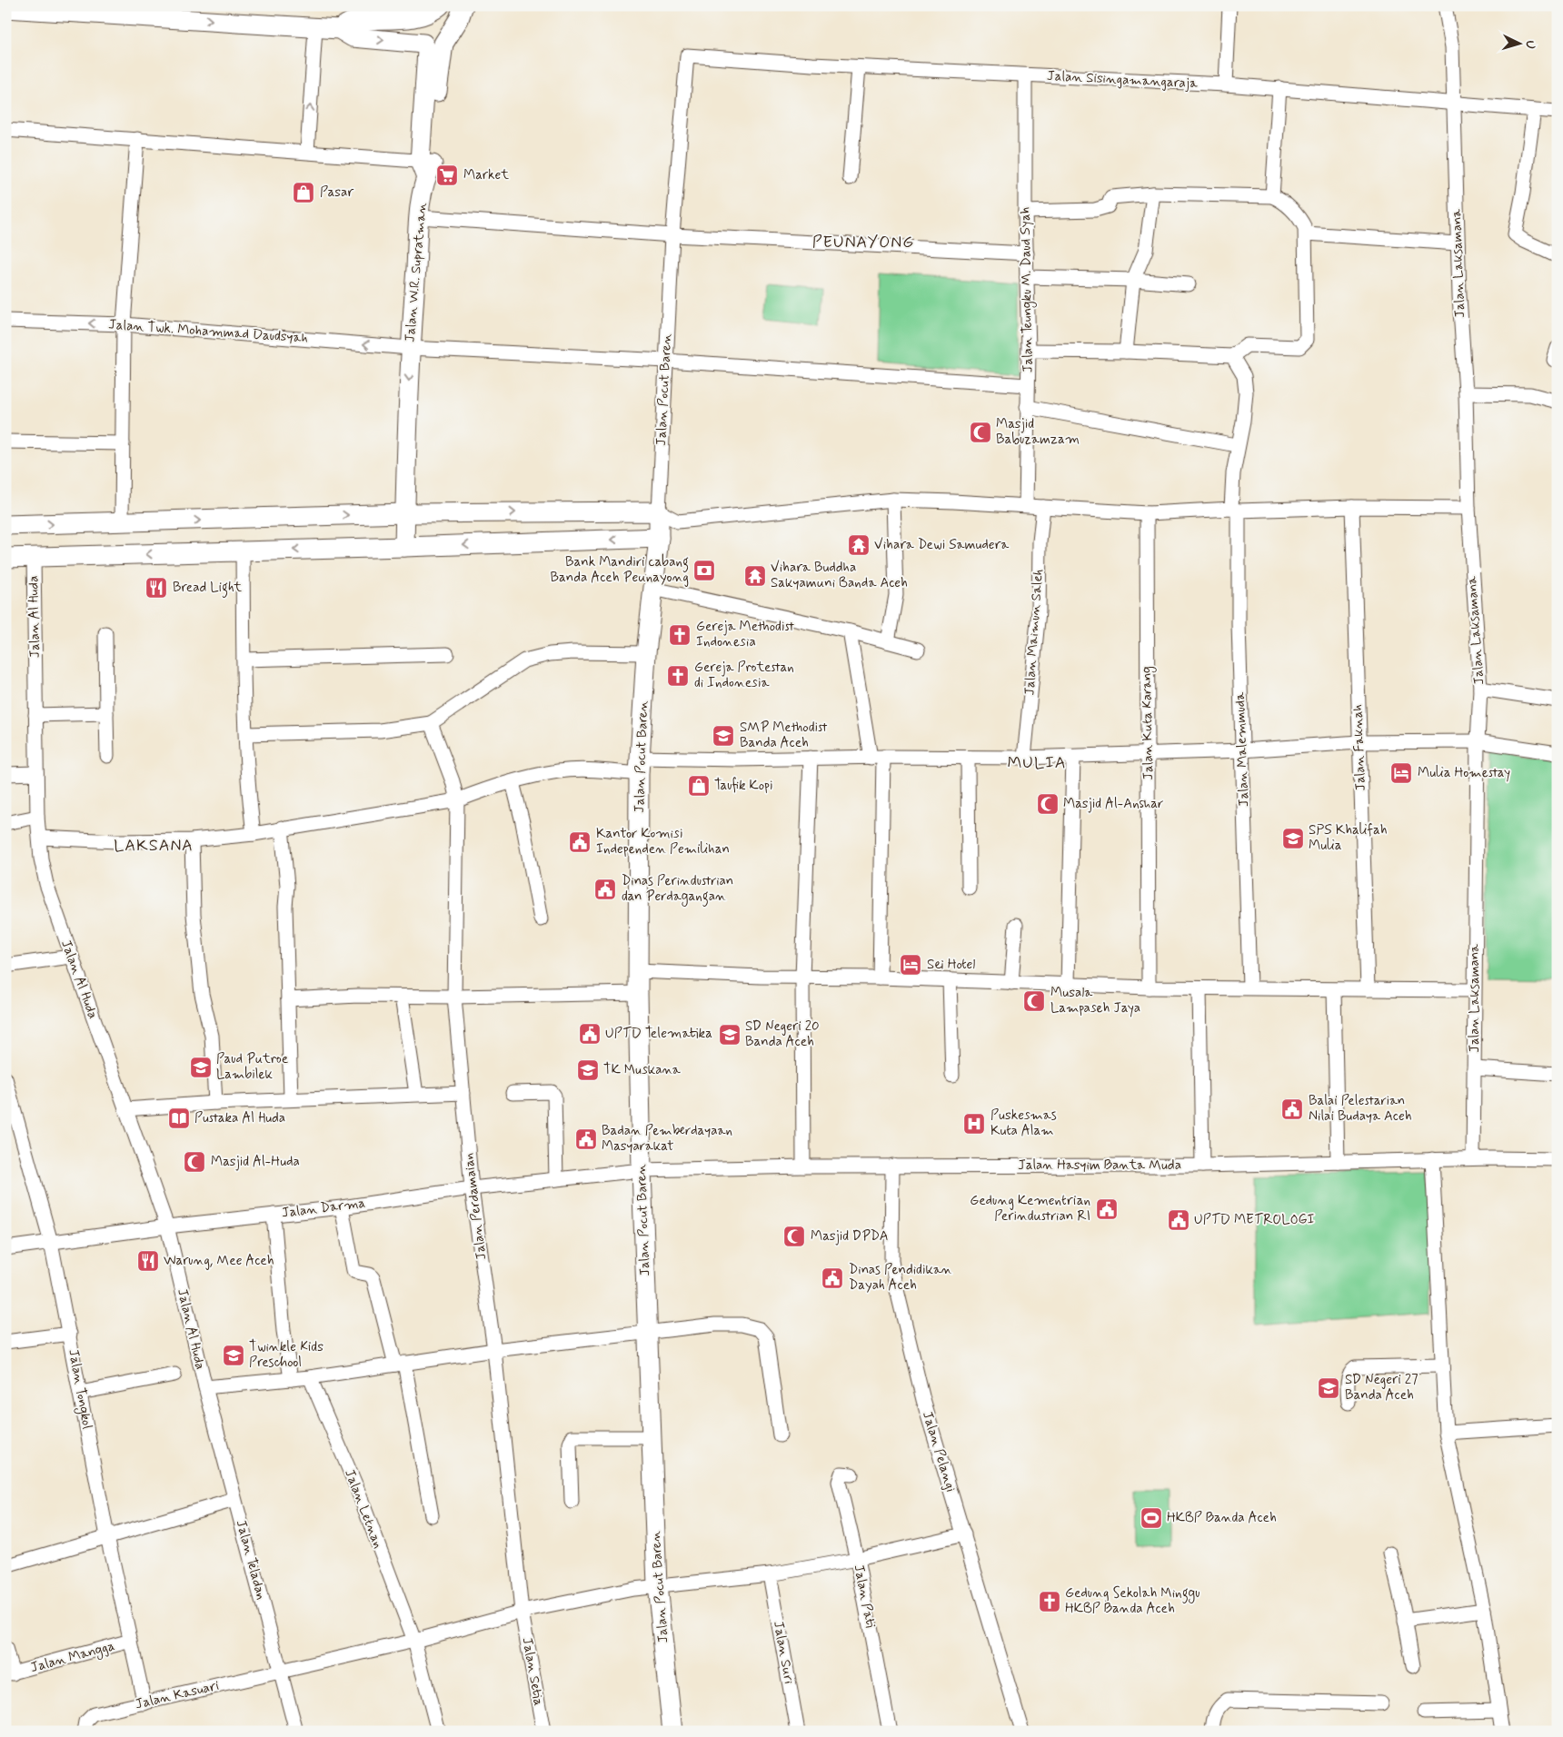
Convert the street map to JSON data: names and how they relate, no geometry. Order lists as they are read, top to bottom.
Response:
{
  "streets": {
    "main road": ["Jalan W.R. Supratman", "Jalan Pocut Baren"],
    "street": [
      "Jalan Sisingamangaraja",
      "Jalan Laksamana",
      "Jalan Teungku M. Daud Syah",
      "Jalan Twk. Mohammad Daudsyah",
      "Jalan Al Huda",
      "Jalan Maimun Saleh",
      "Jalan Kuta Karang",
      "Jalan Faknah",
      "Jalan Malemmuda",
      "Jalan Hasyim Banta Muda",
      "Jalan Perdamaian",
      "Jalan Darma",
      "Jalan Tongkol",
      "Jalan Pelangi",
      "Jalan Letnan",
      "Jalan Teladan",
      "Jalan Pati",
      "Jalan Suri",
      "Jalan Mangga",
      "Jalan Setia",
      "Jalan Kasuari"
    ]
  },
  "crossings": [
    ["Jalan Sisingamangaraja", "Jalan Laksamana"],
    ["Jalan Sisingamangaraja", "Jalan Teungku M. Daud Syah"],
    ["Jalan Sisingamangaraja", "Jalan Pocut Baren"],
    ["Jalan Laksamana", "Jalan Hasyim Banta Muda"],
    ["Jalan W.R. Supratman", "Jalan Twk. Mohammad Daudsyah"],
    ["Jalan Teungku M. Daud Syah", "Jalan Twk. Mohammad Daudsyah"],
    ["Jalan Twk. Mohammad Daudsyah", "Jalan Pocut Baren"],
    ["Jalan Pocut Baren", "Jalan Hasyim Banta Muda"],
    ["Jalan Pocut Baren", "Jalan Darma"],
    ["Jalan Pocut Baren", "Jalan Kasuari"],
    ["Jalan Al Huda", "Jalan Darma"],
    ["Jalan Al Huda", "Jalan Teladan"],
    ["Jalan Hasyim Banta Muda", "Jalan Darma"],
    ["Jalan Hasyim Banta Muda", "Jalan Pelangi"],
    ["Jalan Perdamaian", "Jalan Darma"],
    ["Jalan Perdamaian", "Jalan Setia"],
    ["Jalan Perdamaian", "Jalan Kasuari"],
    ["Jalan Darma", "Jalan Tongkol"],
    ["Jalan Tongkol", "Jalan Mangga"],
    ["Jalan Tongkol", "Jalan Kasuari"],
    ["Jalan Pelangi", "Jalan Kasuari"],
    ["Jalan Letnan", "Jalan Kasuari"],
    ["Jalan Teladan", "Jalan Kasuari"],
    ["Jalan Pati", "Jalan Kasuari"],
    ["Jalan Suri", "Jalan Kasuari"],
    ["Jalan Setia", "Jalan Kasuari"]
  ],
  "one_way": ["Jalan Twk. Mohammad Daudsyah"],
  "districts": ["PEUNAYONG", "MULIA", "LAKSANA"],
  "places": {
    "supermarket": ["Market"],
    "shop": ["Pasar", "Taufik Kopi"],
    "mosque": [
      "Masjid Babuzamzam",
      "Masjid Al-Anshar",
      "Musala Lampaseh Jaya",
      "Masjid Al-Huda",
      "Masjid DPDA"
    ],
    "temple": ["Vihara Dewi Samudera", "Vihara Buddha Sakyamuni Banda Aceh"],
    "bank": ["Bank Mandiri cabang Banda Aceh Peunayong"],
    "restaurant": ["Bread Light", "Warung, Mee Aceh"],
    "church": ["Gereja Methodist Indonesia", "Gereja Protestan di Indonesia", "Gedung Sekolah Minggu HKBP Banda Aceh"],
    "school or university": [
      "SMP Methodist Banda Aceh",
      "SPS Khalifah Mulia",
      "SD Negeri 20 Banda Aceh",
      "Paud Putroe Lambilek",
      "TK Muskana",
      "Twinkle Kids Preschool",
      "SD Negeri 27 Banda Aceh"
    ],
    "hotel": ["Mulia Homestay", "Sei Hotel"],
    "public building": [
      "Kantor Komisi Independen Pemilihan",
      "Dinas Perindustrian dan Perdagangan",
      "UPTD Telematika",
      "Balai Pelestarian Nilai Budaya Aceh",
      "Badan Pemberdayaan Masyarakat",
      "Gedung Kementrian Perindustrian RI",
      "UPTD METROLOGI",
      "Dinas Pendidikan Dayah Aceh"
    ],
    "library": ["Pustaka Al Huda"],
    "hospital": ["Puskesmas Kuta Alam"],
    "sports": ["HKBP Banda Aceh"]
  },
  "north": "right"
}
